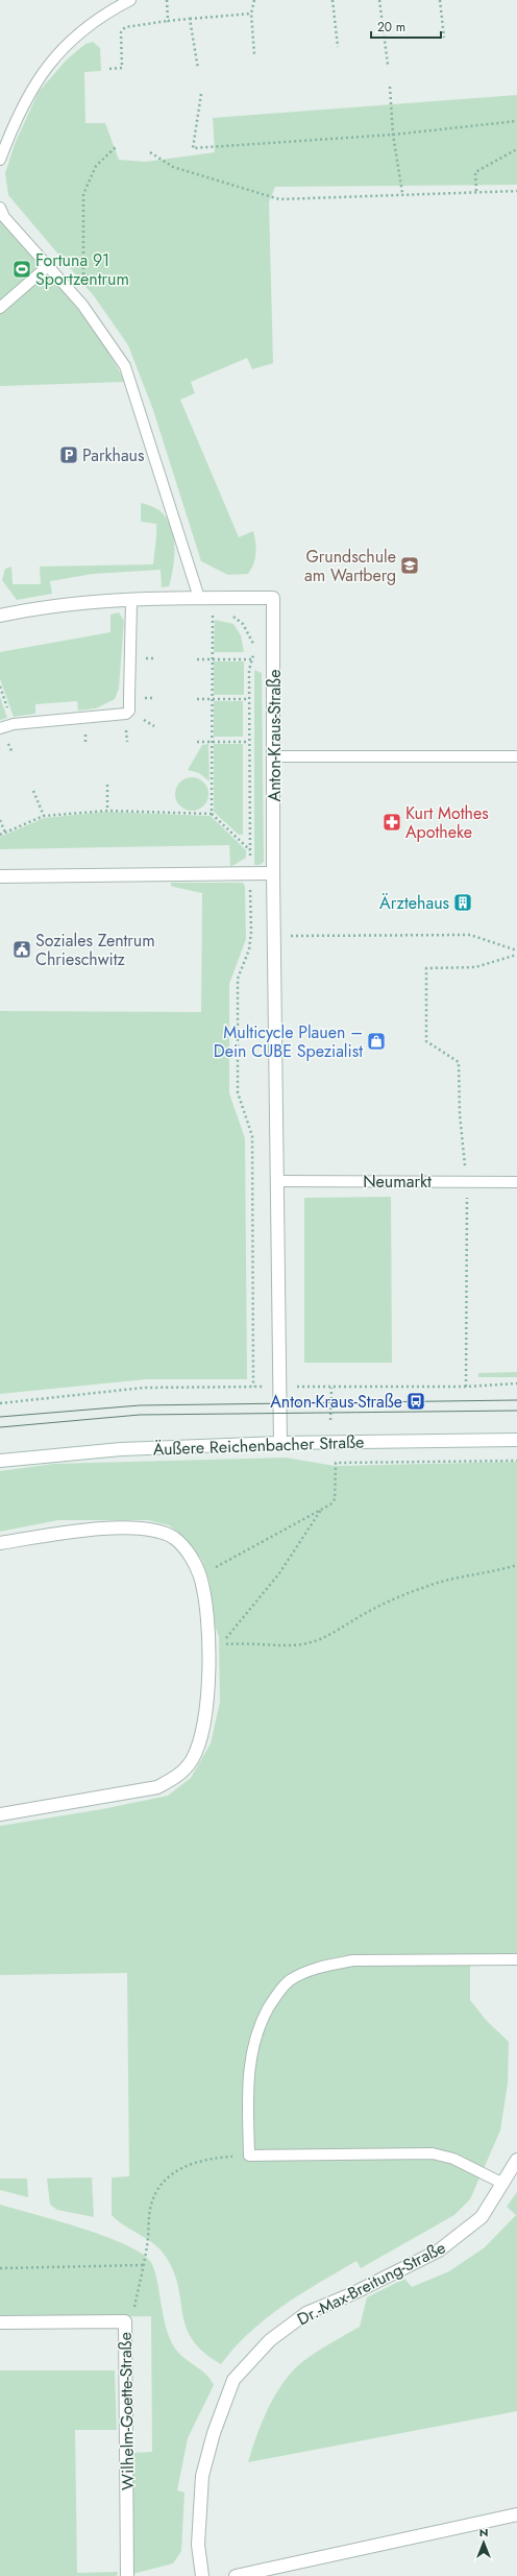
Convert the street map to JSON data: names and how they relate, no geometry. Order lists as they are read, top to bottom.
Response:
{
  "streets": {
    "street": [
      "Anton-Kraus-Straße",
      "Äußere Reichenbacher Straße",
      "Dr.-Max-Breitung-Straße",
      "Wilhelm-Goette-Straße"
    ],
    "lane": ["Neumarkt"]
  },
  "crossings": [
    ["Anton-Kraus-Straße", "Neumarkt"],
    ["Anton-Kraus-Straße", "Äußere Reichenbacher Straße"]
  ],
  "places": {
    "sports": ["Fortuna 91 Sportzentrum"],
    "parking": ["Parkhaus"],
    "school or university": ["Grundschule am Wartberg"],
    "pharmacy": ["Kurt Mothes Apotheke"],
    "building": ["Ärztehaus"],
    "public building": ["Soziales Zentrum Chrieschwitz"],
    "shop": ["Multicycle Plauen – Dein CUBE Spezialist"],
    "bus stop": ["Anton-Kraus-Straße"]
  },
  "scale_bar": "20 m",
  "north": "top"
}
